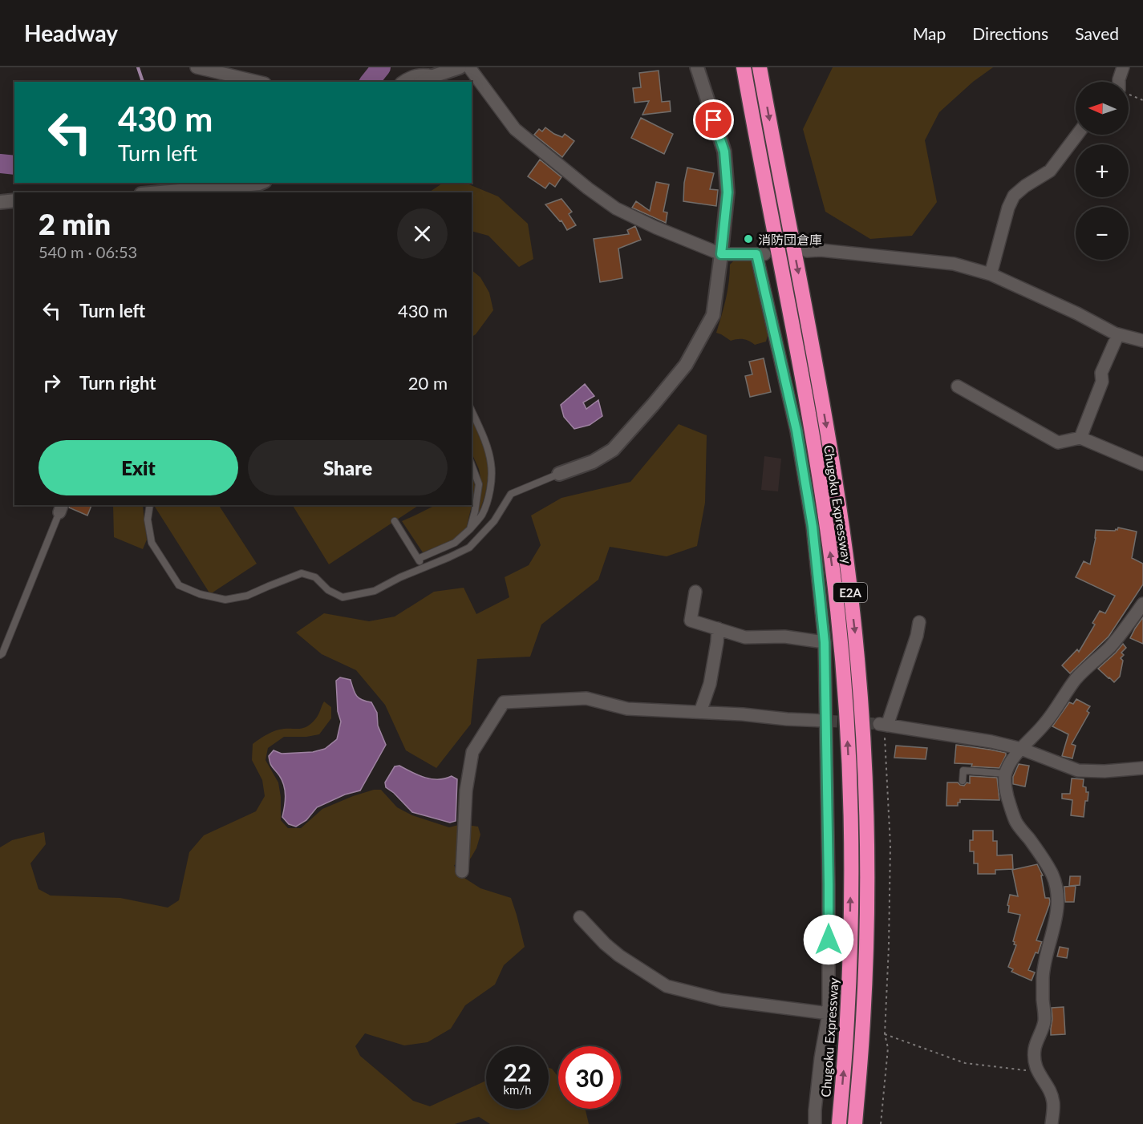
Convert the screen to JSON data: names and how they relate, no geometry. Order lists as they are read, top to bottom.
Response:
{
  "streets": {
    "highway": ["Chugoku Expressway", "E2A"]
  },
  "places": ["消防団倉庫"],
  "north": "left",
  "page": {
    "header": "Headway",
    "nav": ["Map", "Directions", "Saved"],
    "map_buttons": ["+", "−"],
    "turn": ["430 m", "Turn left"],
    "heading": ["2 min", "540 m · 06:53"],
    "list": [
      {
        "name": "Turn left",
        "value": "430 m"
      },
      {
        "name": "Turn right",
        "value": "20 m"
      }
    ],
    "buttons": ["Exit", "Share"],
    "speed": "22 km/h",
    "limit": "30"
  }
}
